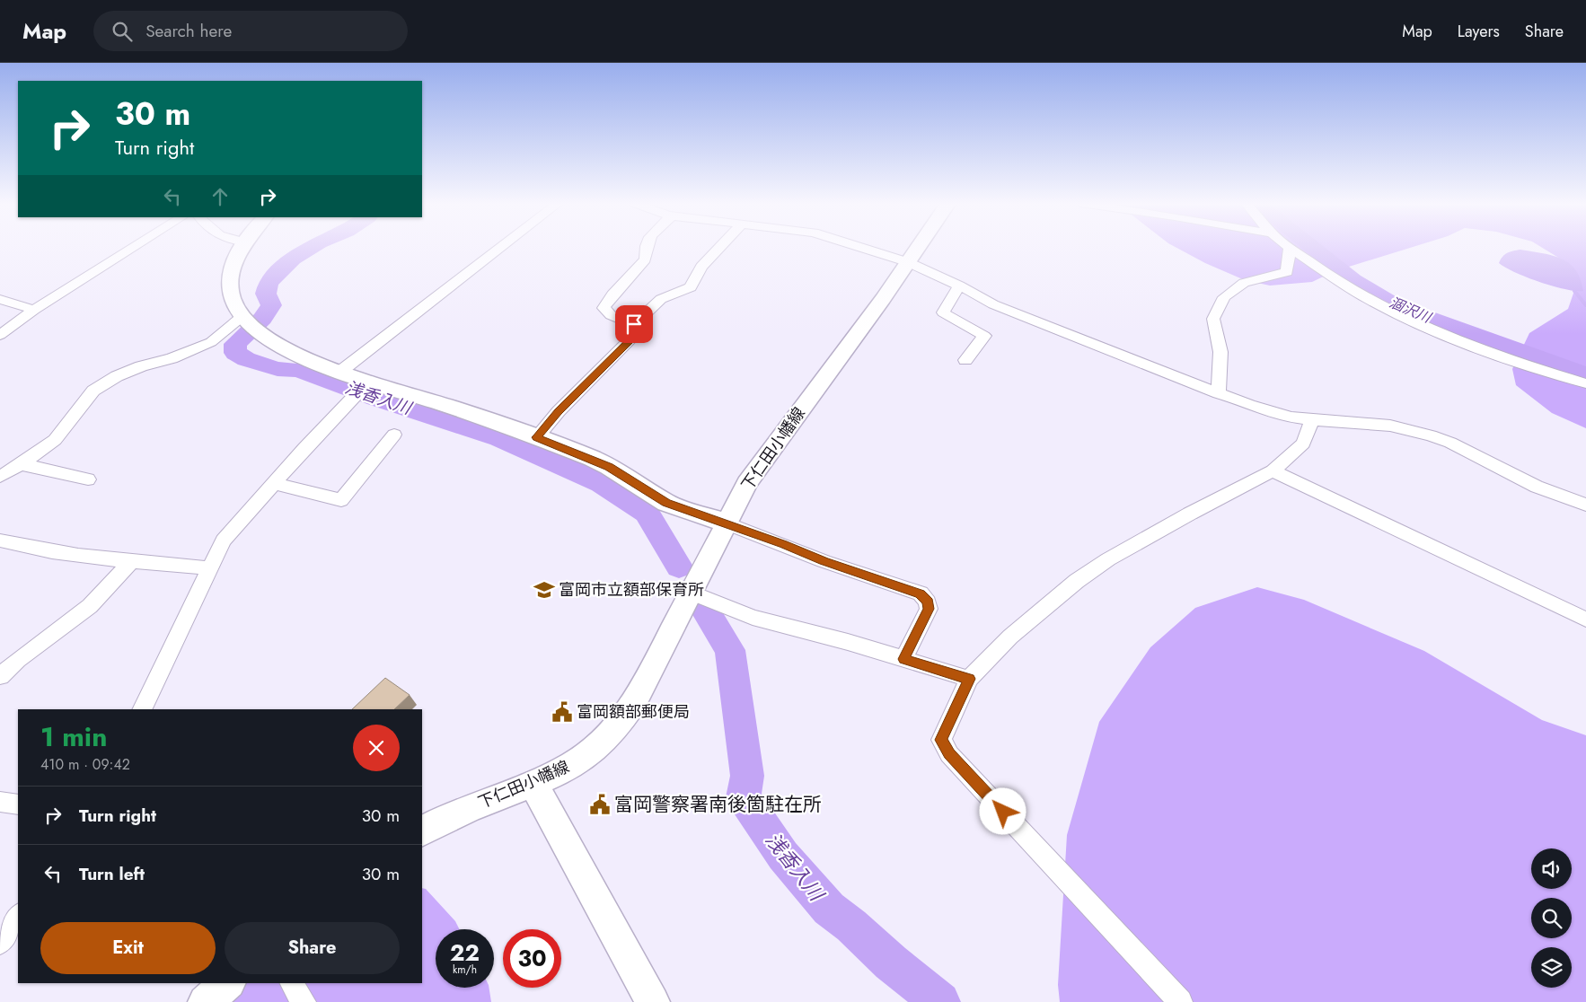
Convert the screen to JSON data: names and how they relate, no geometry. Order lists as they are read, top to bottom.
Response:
{
  "streets": {
    "main road": ["下仁田小幡線"]
  },
  "water": ["涸沢川", "浅香入川"],
  "places": {
    "school or university": ["富岡市立額部保育所"],
    "public building": ["富岡額部郵便局", "富岡警察署南後箇駐在所"]
  },
  "page": {
    "header": "Map",
    "search": "Search here",
    "nav": ["Map", "Layers", "Share"],
    "turn": ["30 m", "Turn right"],
    "heading": ["1 min", "410 m · 09:42"],
    "list": [
      {
        "name": "Turn right",
        "value": "30 m"
      },
      {
        "name": "Turn left",
        "value": "30 m"
      }
    ],
    "buttons": ["Exit", "Share"],
    "speed": "22 km/h",
    "limit": "30"
  }
}
